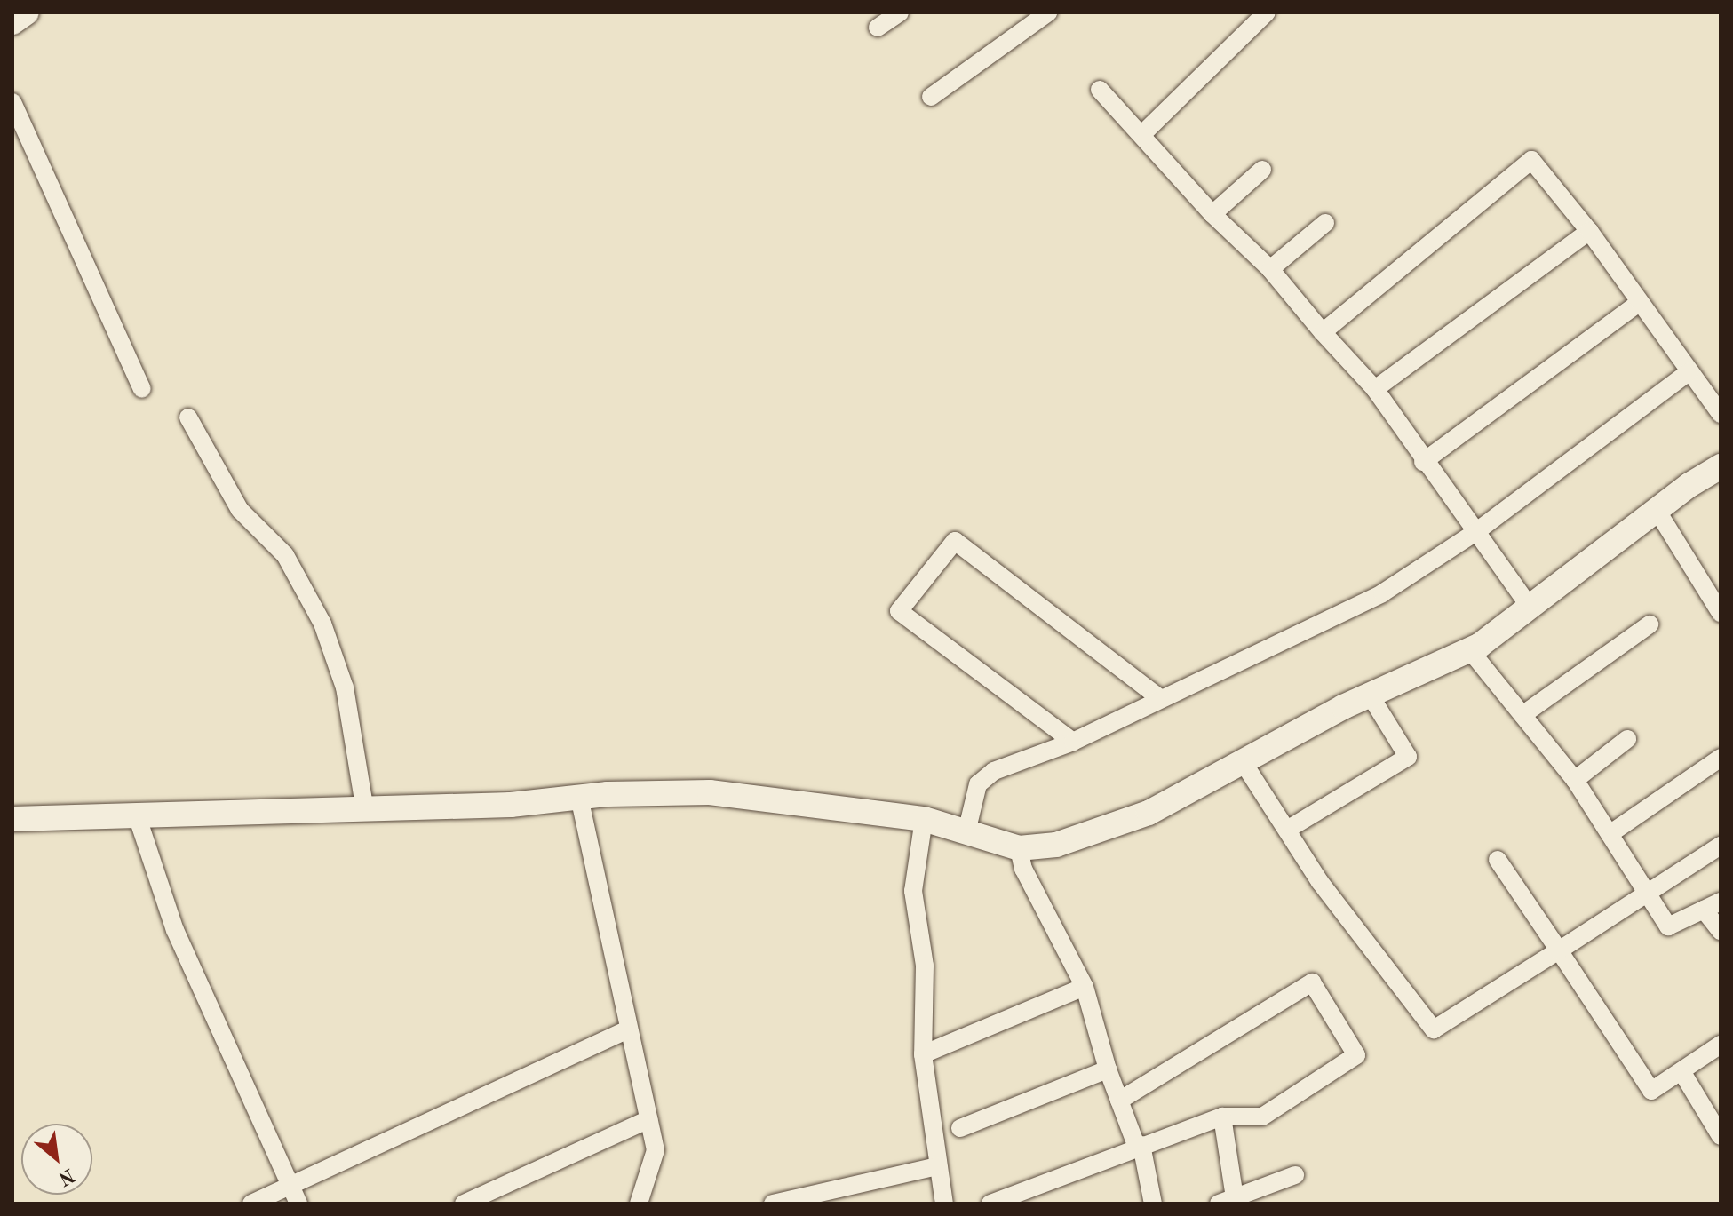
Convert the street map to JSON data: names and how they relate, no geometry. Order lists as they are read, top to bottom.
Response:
{
  "north": "bottom right"
}
